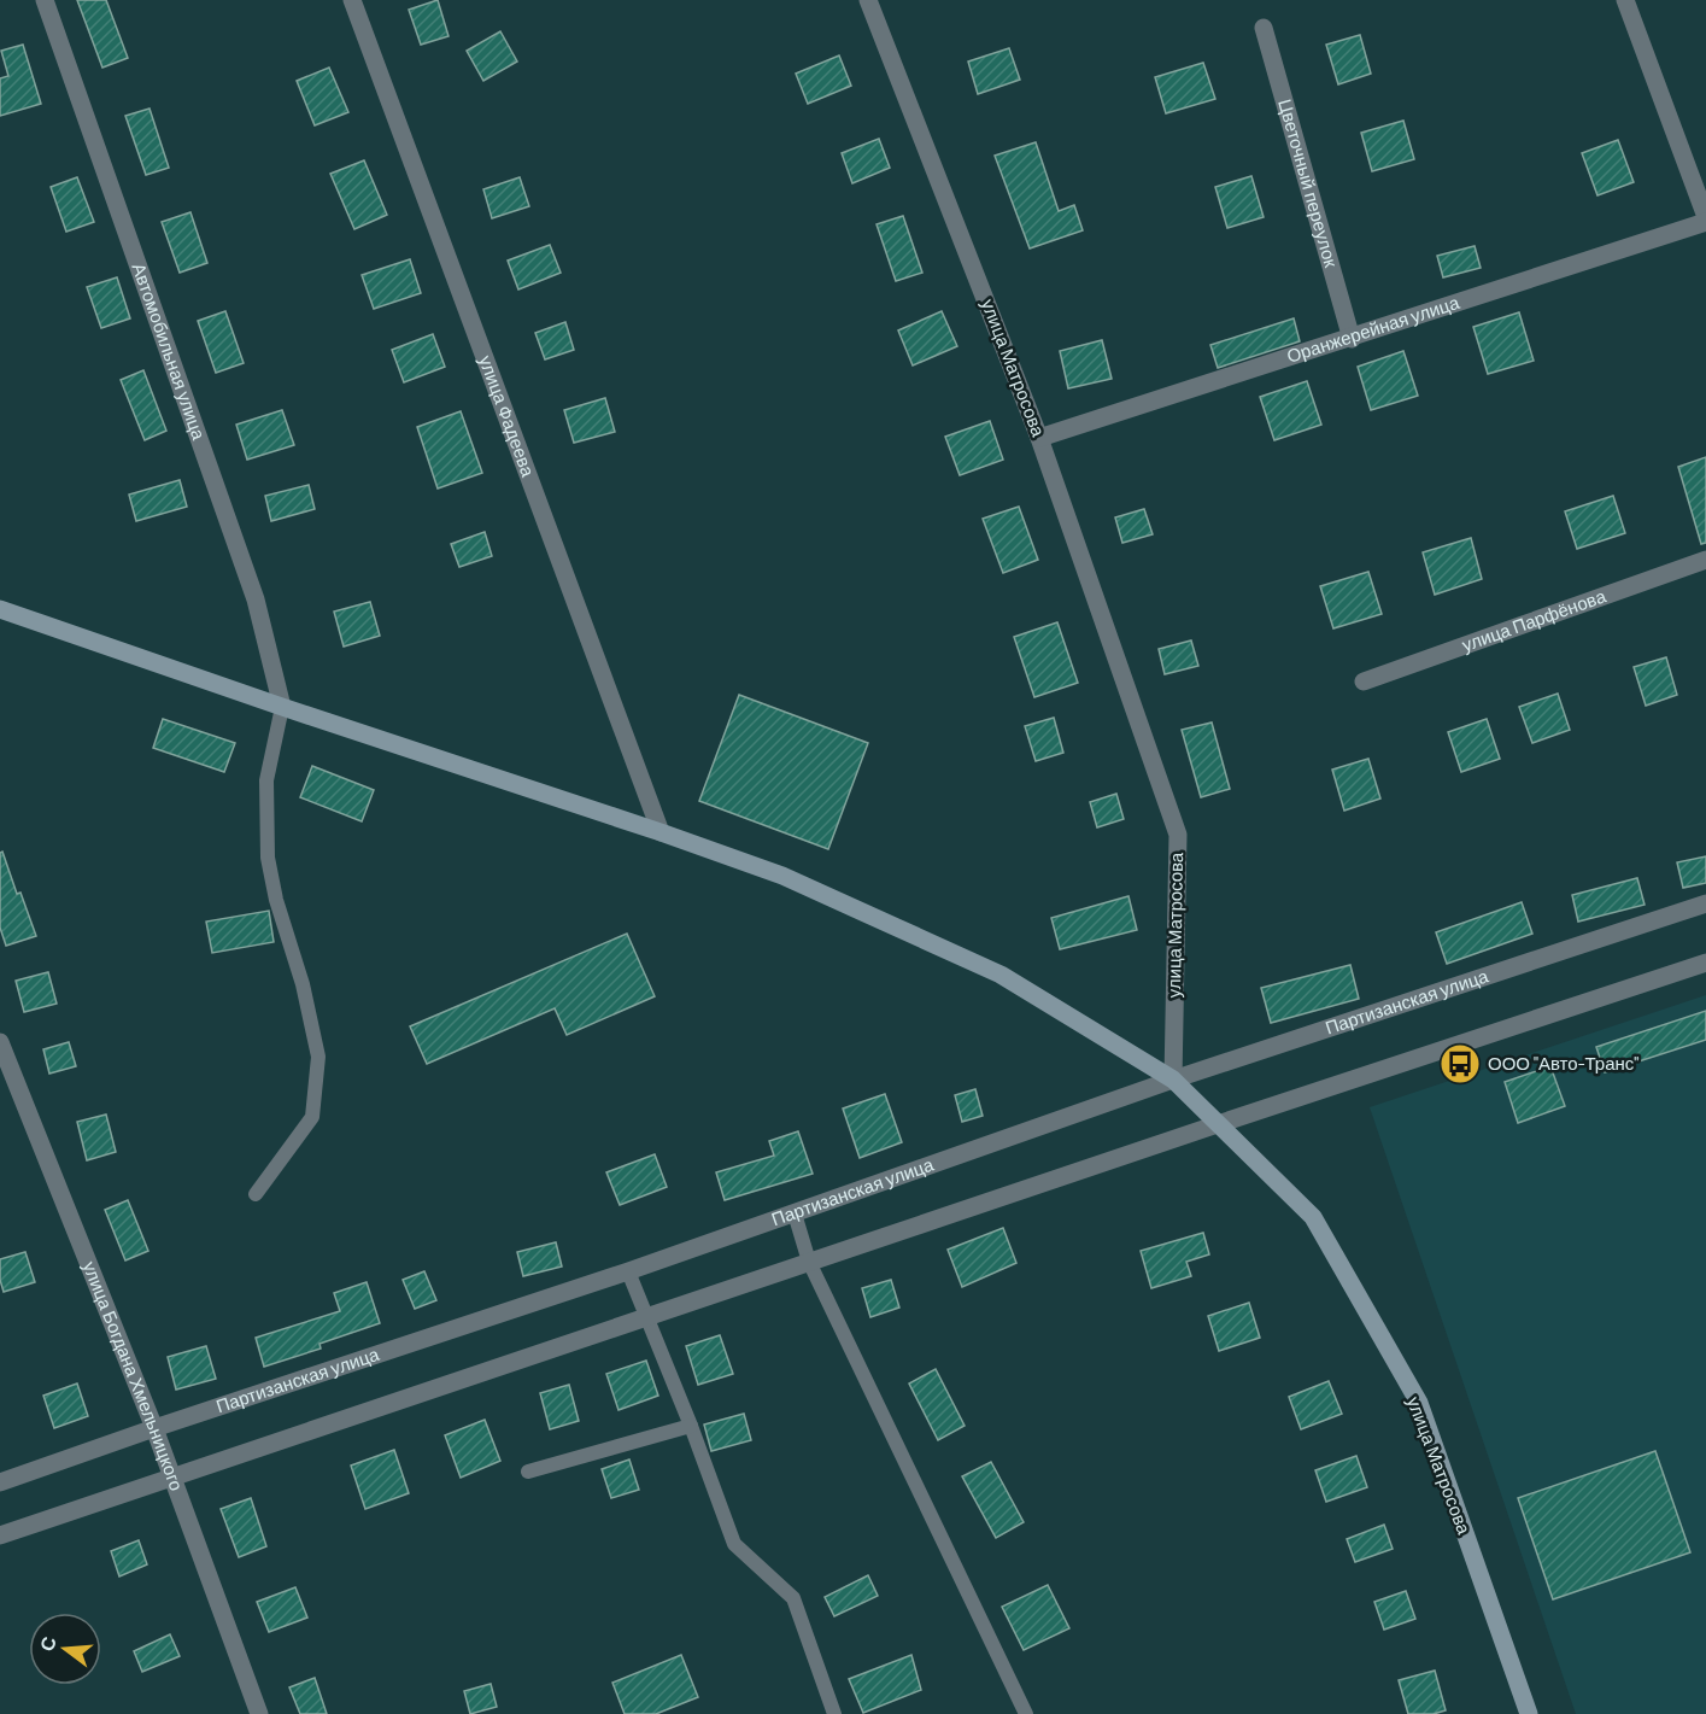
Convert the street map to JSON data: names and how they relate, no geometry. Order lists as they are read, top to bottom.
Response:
{
  "streets": {
    "main road": ["улица Матросова"],
    "street": [
      "Цветочный переулок",
      "Оранжерейная улица",
      "Автомобильная улица",
      "улица Фадеева",
      "улица Парфёнова",
      "Партизанская улица",
      "улица Богдана Хмельницкого"
    ]
  },
  "crossings": [
    ["Цветочный переулок", "Оранжерейная улица"],
    ["Оранжерейная улица", "улица Матросова"],
    ["улица Матросова", "Партизанская улица"],
    ["Партизанская улица", "улица Богдана Хмельницкого"]
  ],
  "places": {
    "bus stop": ["ООО \"Авто-Транс\""]
  },
  "north": "left"
}
